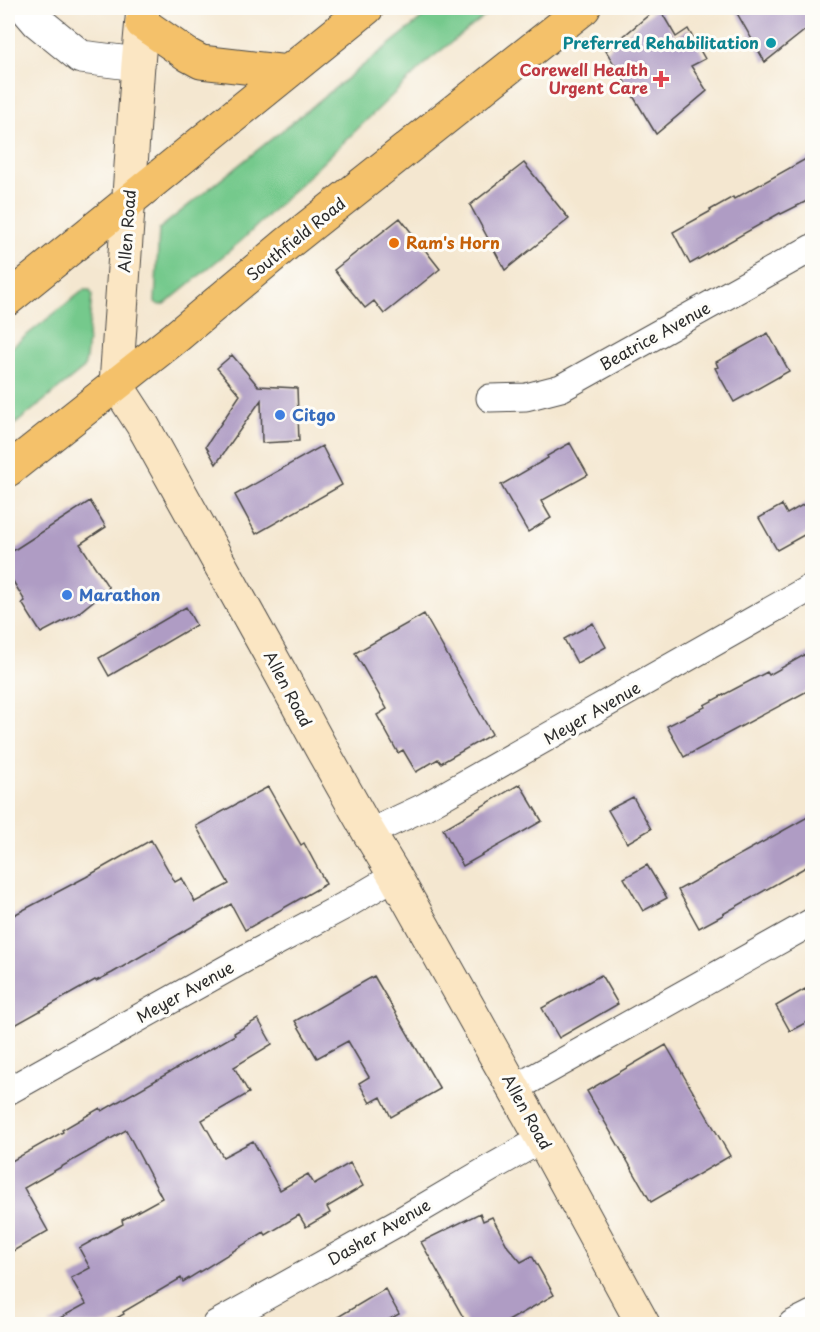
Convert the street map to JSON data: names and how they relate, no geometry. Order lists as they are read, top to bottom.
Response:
{
  "streets": {
    "highway": ["Southfield Road"],
    "main road": ["Allen Road"],
    "street": ["Beatrice Avenue", "Meyer Avenue", "Dasher Avenue"]
  },
  "crossings": [
    ["Allen Road", "Southfield Road"],
    ["Allen Road", "Meyer Avenue"],
    ["Allen Road", "Dasher Avenue"]
  ],
  "places": {
    "other": [
      "Preferred Rehabilitation",
      "Ram's Horn",
      "Citgo",
      "Marathon"
    ],
    "health": ["Corewell Health Urgent Care"]
  }
}
